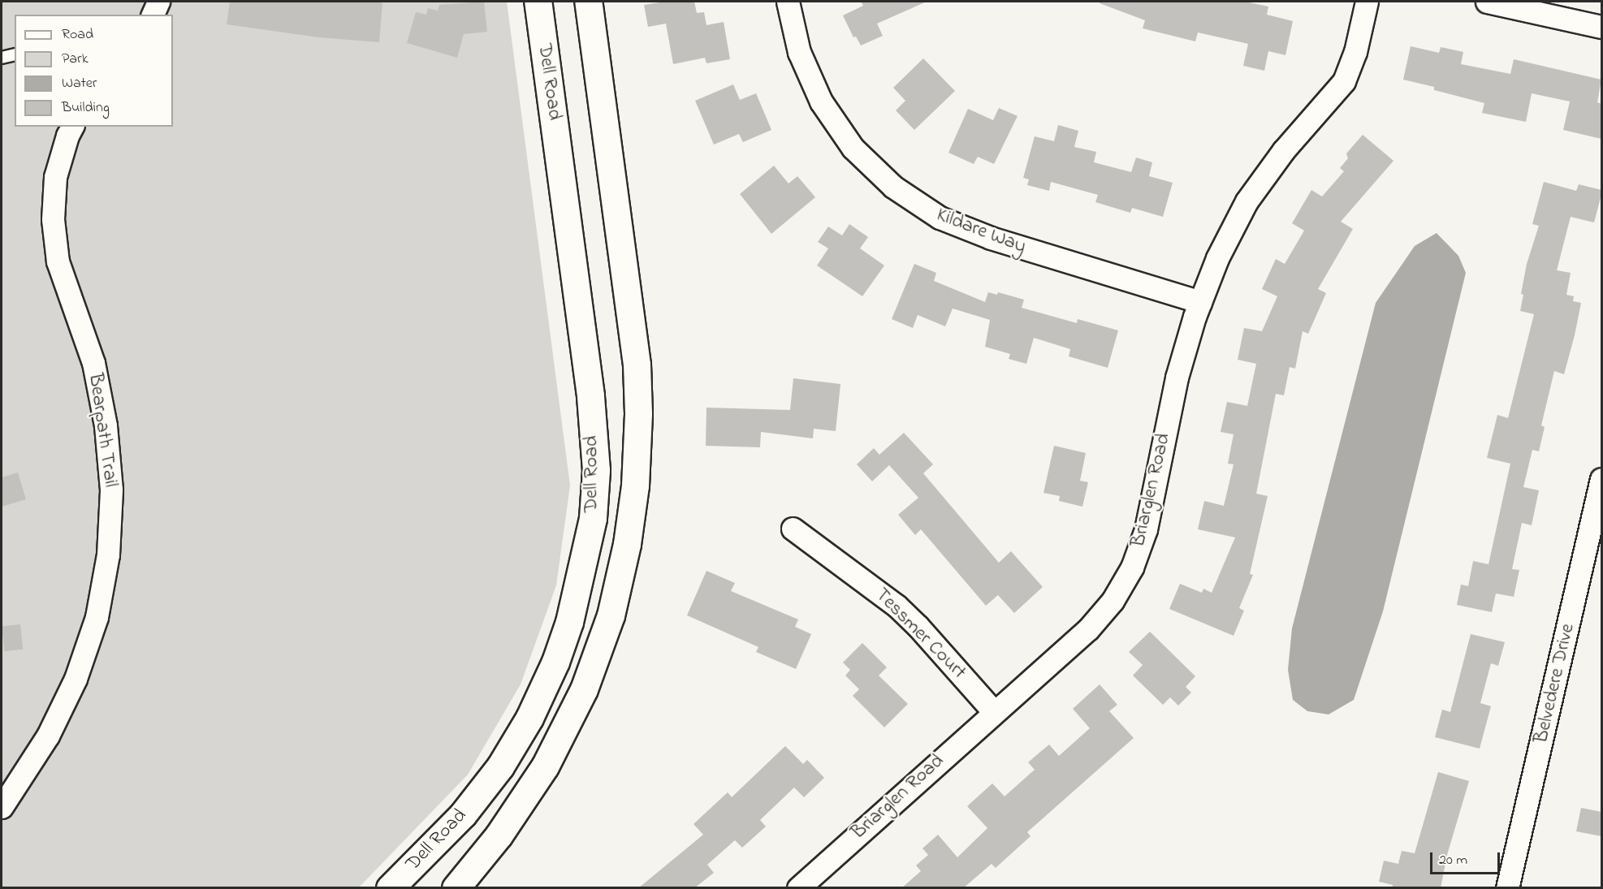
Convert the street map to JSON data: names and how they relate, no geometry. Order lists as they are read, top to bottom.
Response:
{
  "streets": {
    "main road": ["Dell Road"],
    "street": [
      "Kildare Way",
      "Bearpath Trail",
      "Briarglen Road",
      "Tessmer Court",
      "Belvedere Drive"
    ]
  },
  "crossings": [
    ["Kildare Way", "Briarglen Road"],
    ["Briarglen Road", "Tessmer Court"]
  ],
  "legend": [
    "Road",
    "Park",
    "Water",
    "Building"
  ],
  "scale_bar": "20 m"
}
